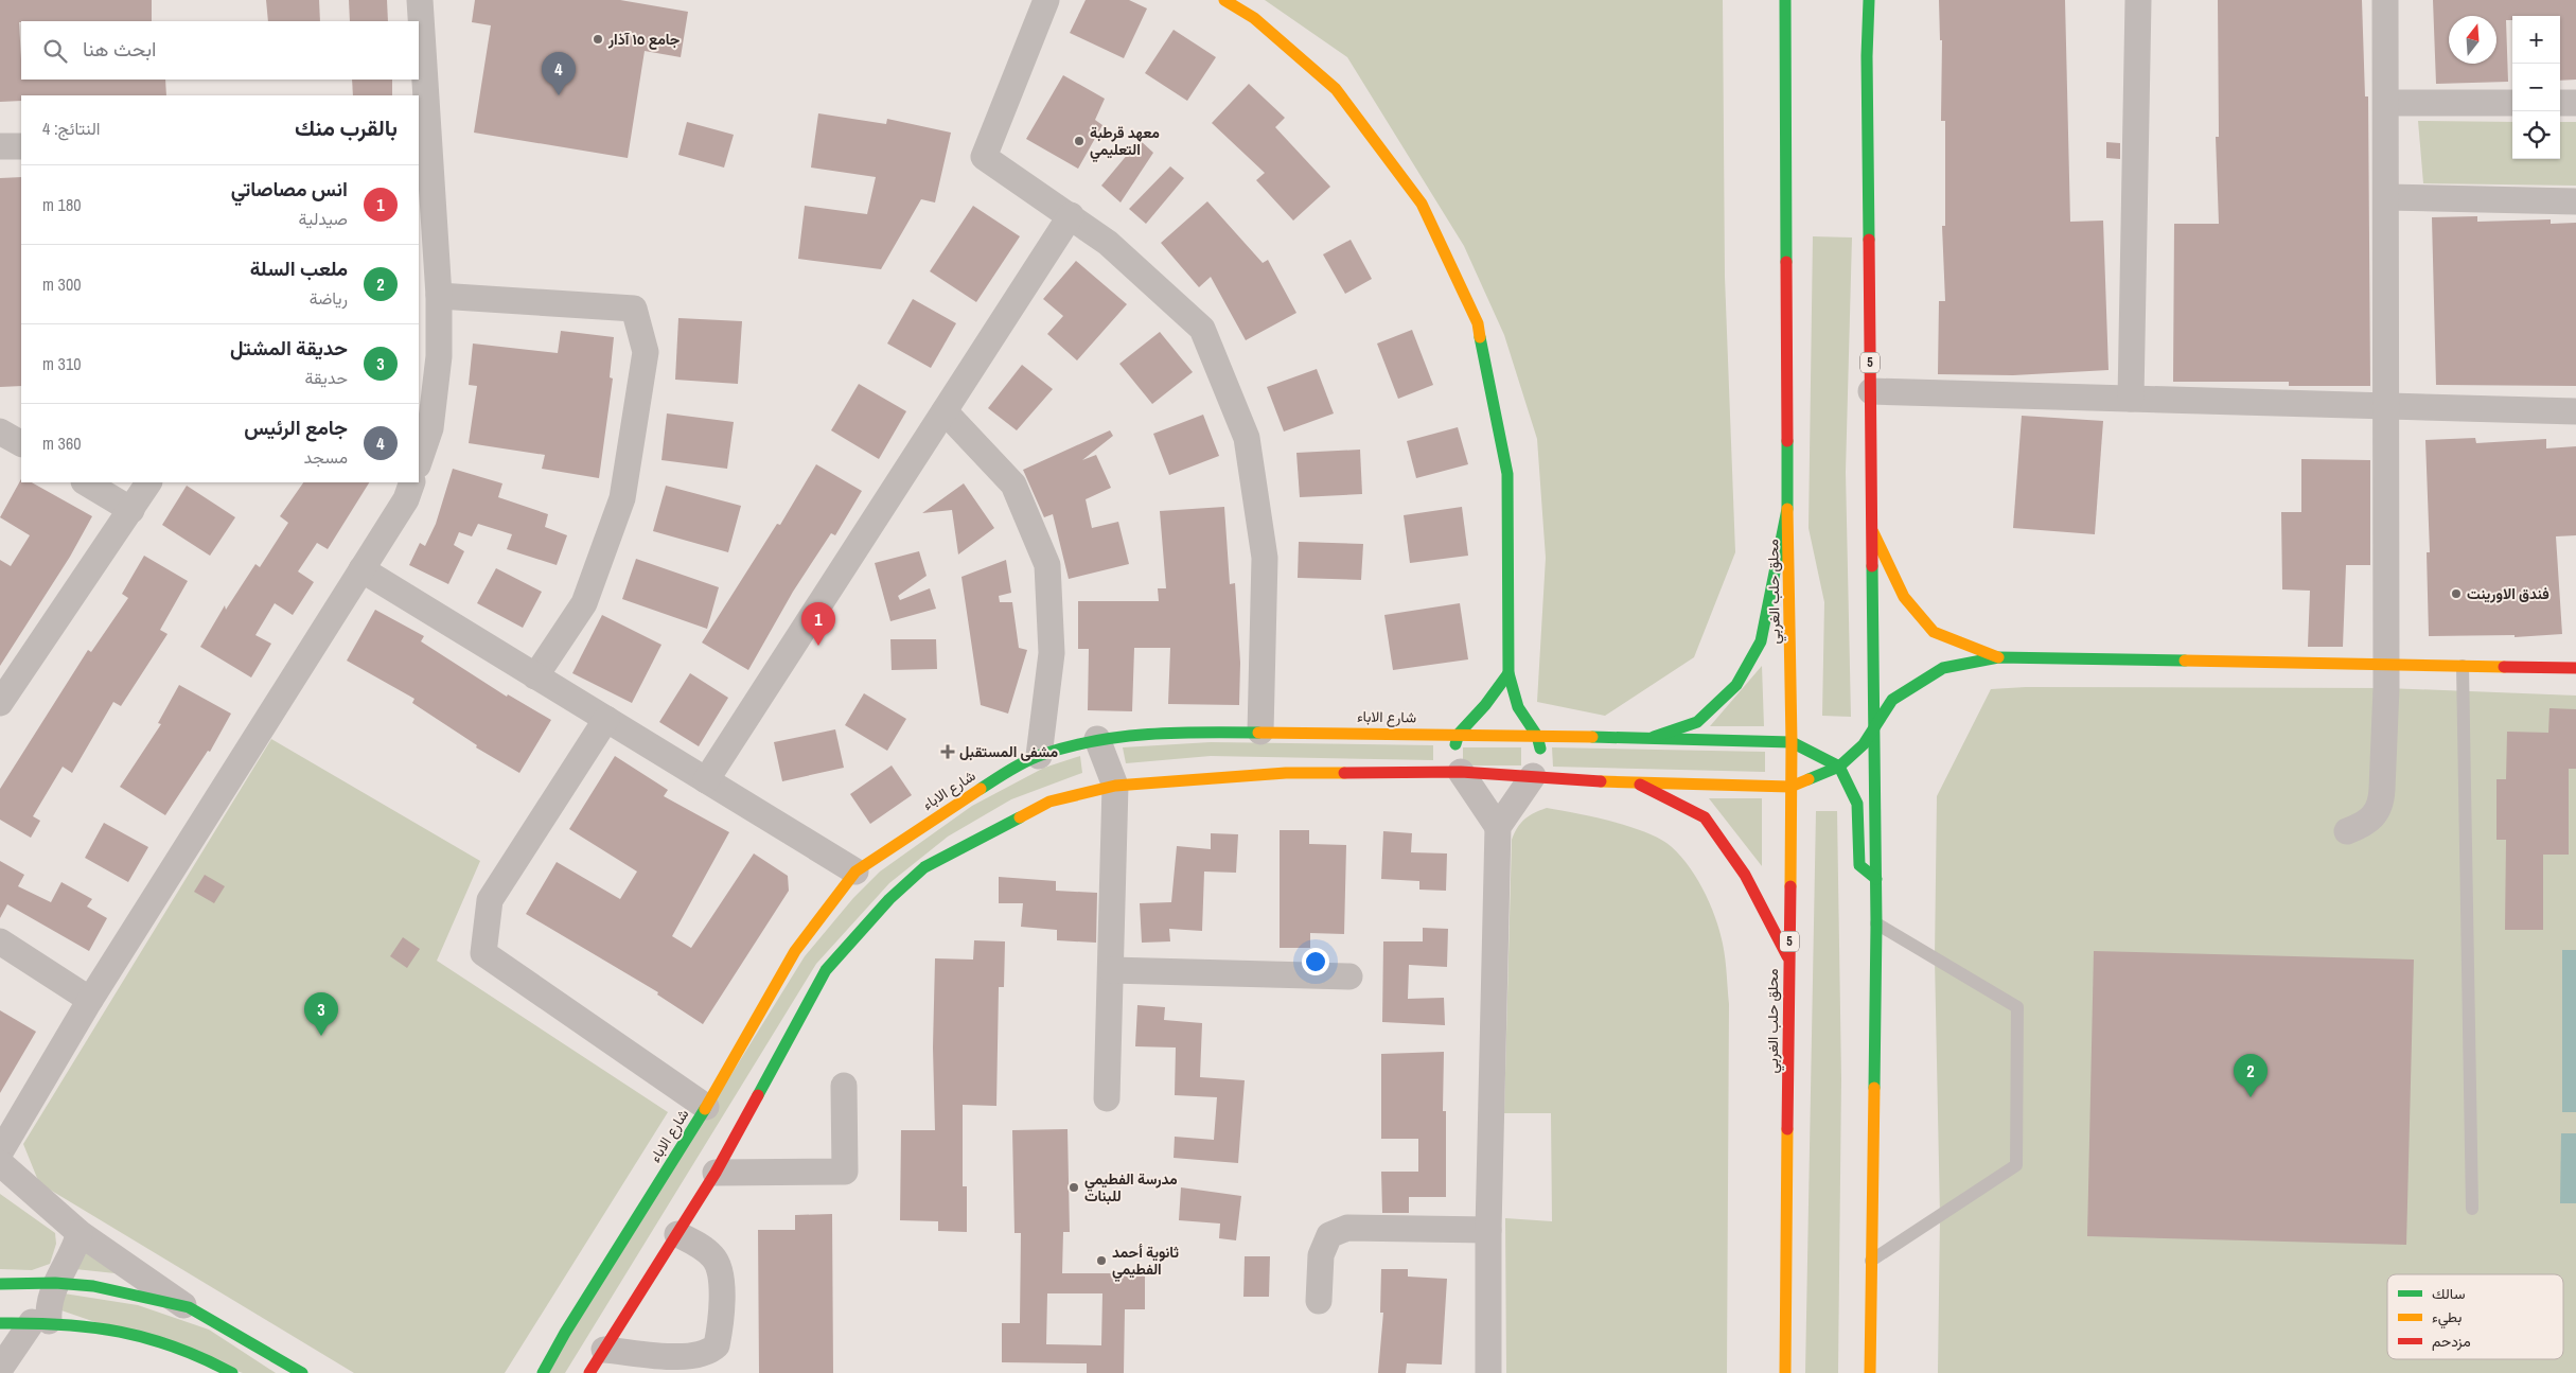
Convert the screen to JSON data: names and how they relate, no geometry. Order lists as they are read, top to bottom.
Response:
{
  "streets": {
    "main road": ["5", "محلق حلب الغربي", "شارع الاباء"]
  },
  "crossings": [
    ["5", "محلق حلب الغربي"],
    ["محلق حلب الغربي", "شارع الاباء"]
  ],
  "places": {
    "other": [
      "جامع ١٥ آذار",
      "معهد قرطبة التعليمي",
      "فندق الاورينت",
      "مدرسة الفطيمي للبنات",
      "ثانوية أحمد الفطيمي"
    ],
    "health": ["مشفى المستقبل"]
  },
  "legend": ["سالك", "بطيء", "مزدحم"],
  "north": "top",
  "page": {
    "map_buttons": ["+", "−"],
    "search": "ابحث هنا",
    "pins": [
      "4",
      "1",
      "3",
      "2"
    ],
    "heading": ["بالقرب منك", "النتائج: 4"],
    "list": [
      {
        "mark": "1",
        "name": "انس مصاصاتي",
        "note": "صيدلية",
        "value": "180 m"
      },
      {
        "mark": "2",
        "name": "ملعب السلة",
        "note": "رياضة",
        "value": "300 m"
      },
      {
        "mark": "3",
        "name": "حديقة المشتل",
        "note": "حديقة",
        "value": "310 m"
      },
      {
        "mark": "4",
        "name": "جامع الرئيس",
        "note": "مسجد",
        "value": "360 m"
      }
    ]
  }
}
